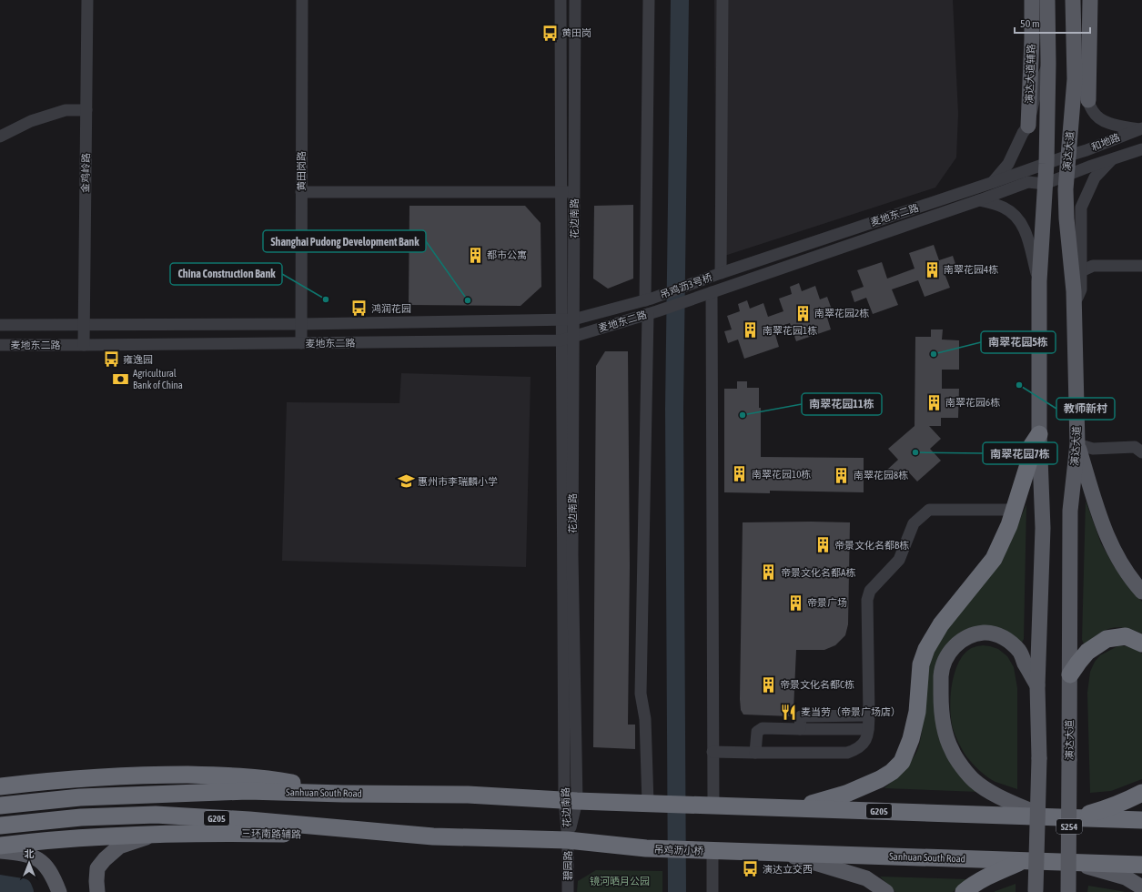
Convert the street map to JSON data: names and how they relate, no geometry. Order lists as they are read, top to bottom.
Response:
{
  "streets": {
    "highway": [
      "Sanhuan South Road",
      "G205",
      "S254",
      "三环南路辅路",
      "吊鸡沥小桥"
    ],
    "main road": ["演达大道辅路", "演达大道"],
    "street": [
      "和地路",
      "黄田岗路",
      "金鸡岭路",
      "麦地东二路",
      "花边南路",
      "吊鸡沥3号桥",
      "碧园路"
    ]
  },
  "crossings": [
    ["和地路", "演达大道"],
    ["和地路", "麦地东二路"],
    ["演达大道", "麦地东二路"],
    ["黄田岗路", "麦地东二路"],
    ["金鸡岭路", "麦地东二路"],
    ["麦地东二路", "花边南路"],
    ["麦地东二路", "吊鸡沥3号桥"],
    ["花边南路", "Sanhuan South Road"],
    ["花边南路", "G205"],
    ["花边南路", "吊鸡沥小桥"],
    ["花边南路", "碧园路"],
    ["Sanhuan South Road", "G205"],
    ["Sanhuan South Road", "吊鸡沥小桥"],
    ["G205", "S254"],
    ["G205", "三环南路辅路"],
    ["G205", "吊鸡沥小桥"],
    ["G205", "碧园路"],
    ["吊鸡沥小桥", "碧园路"]
  ],
  "parks": ["镜河晒月公园"],
  "places": {
    "bus stop": [
      "黄田岗",
      "鸿润花园",
      "雍逸园",
      "演达立交西"
    ],
    "building": [
      "都市公寓",
      "南翠花园4栋",
      "南翠花园2栋",
      "南翠花园1栋",
      "南翠花园6栋",
      "南翠花园10栋",
      "南翠花园8栋",
      "帝景文化名都B栋",
      "帝景文化名都A栋",
      "帝景广场",
      "帝景文化名都C栋"
    ],
    "other": [
      "China Construction Bank",
      "Shanghai Pudong Development Bank",
      "南翠花园5栋",
      "教师新村",
      "南翠花园11栋",
      "南翠花园7栋"
    ],
    "bank": ["Agricultural Bank of China"],
    "school or university": ["惠州市李瑞麟小学"],
    "restaurant": ["麦当劳（帝景广场店）"]
  },
  "scale_bar": "50 m",
  "north": "top"
}
